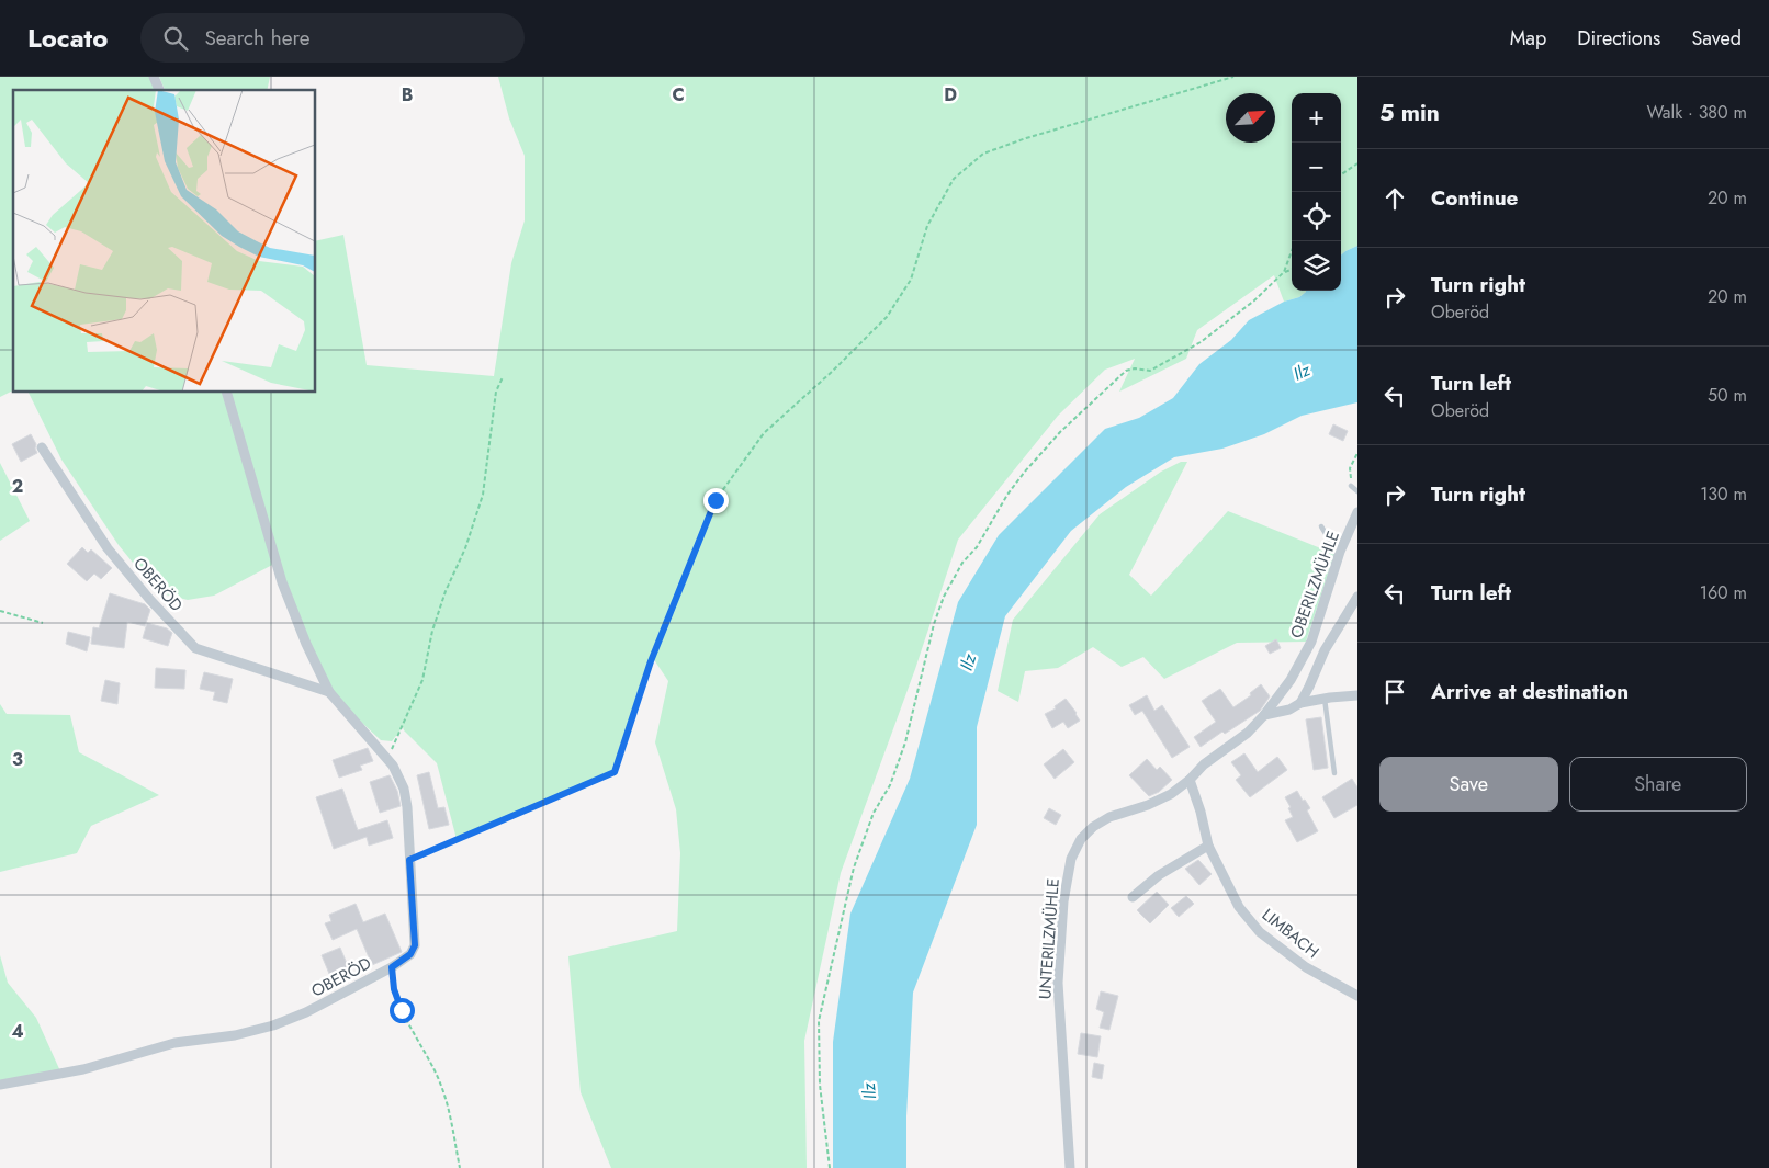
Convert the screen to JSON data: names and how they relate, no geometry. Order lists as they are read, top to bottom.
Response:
{
  "streets": {
    "street": [
      "OBERÖD",
      "OBERILZMÜHLE",
      "LIMBACH",
      "UNTERILZMÜHLE"
    ]
  },
  "crossings": [
    ["OBERILZMÜHLE", "UNTERILZMÜHLE"]
  ],
  "water": ["Ilz"],
  "north": "top right",
  "page": {
    "header": "Locato",
    "search": "Search here",
    "nav": ["Map", "Directions", "Saved"],
    "heading": ["5 min", "Walk · 380 m"],
    "map_buttons": ["+", "−"],
    "list": [
      ["Continue", "20 m"],
      ["Turn right", "Oberöd", "20 m"],
      ["Turn left", "Oberöd", "50 m"],
      ["Turn right", "130 m"],
      ["Turn left", "160 m"],
      "Arrive at destination"
    ],
    "buttons": ["Save", "Share"]
  },
  "grid": {
    "columns": ["B", "C", "D"],
    "rows": ["2", "3", "4"]
  }
}
